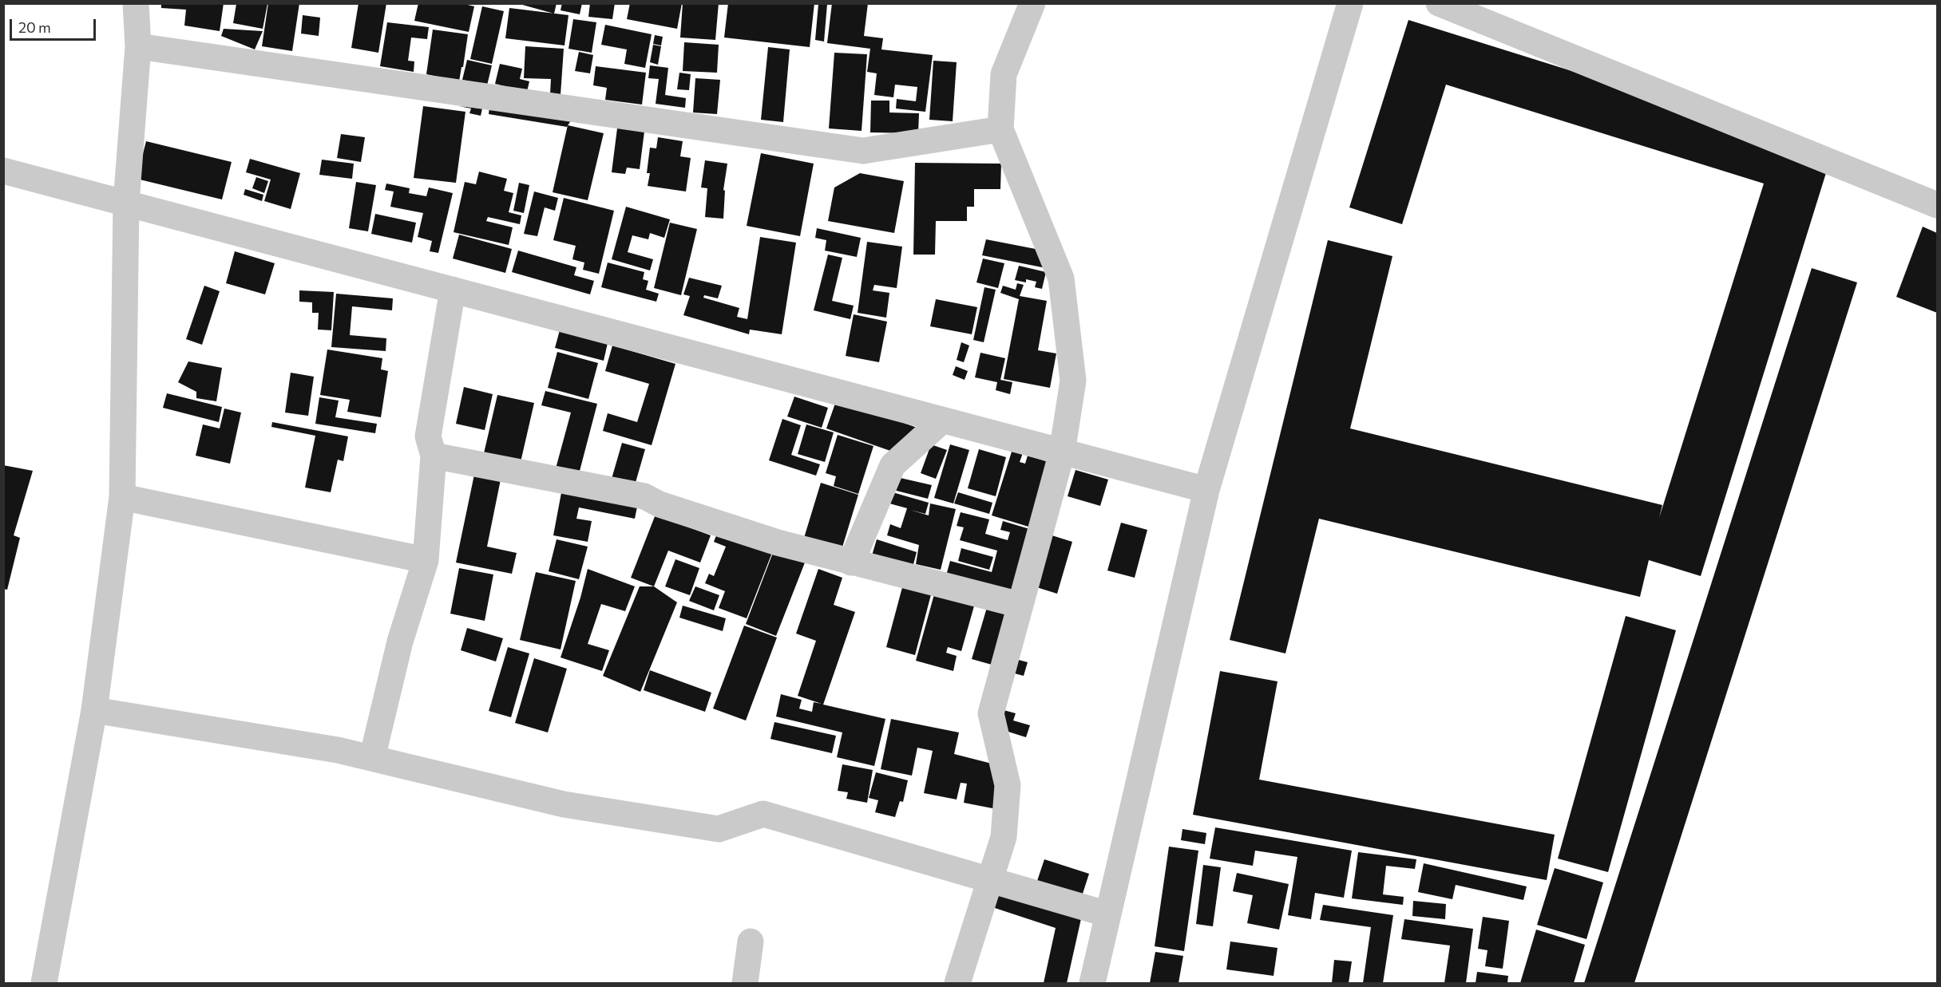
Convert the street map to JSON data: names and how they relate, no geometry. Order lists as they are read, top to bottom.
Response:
{
  "scale_bar": "20 m"
}
